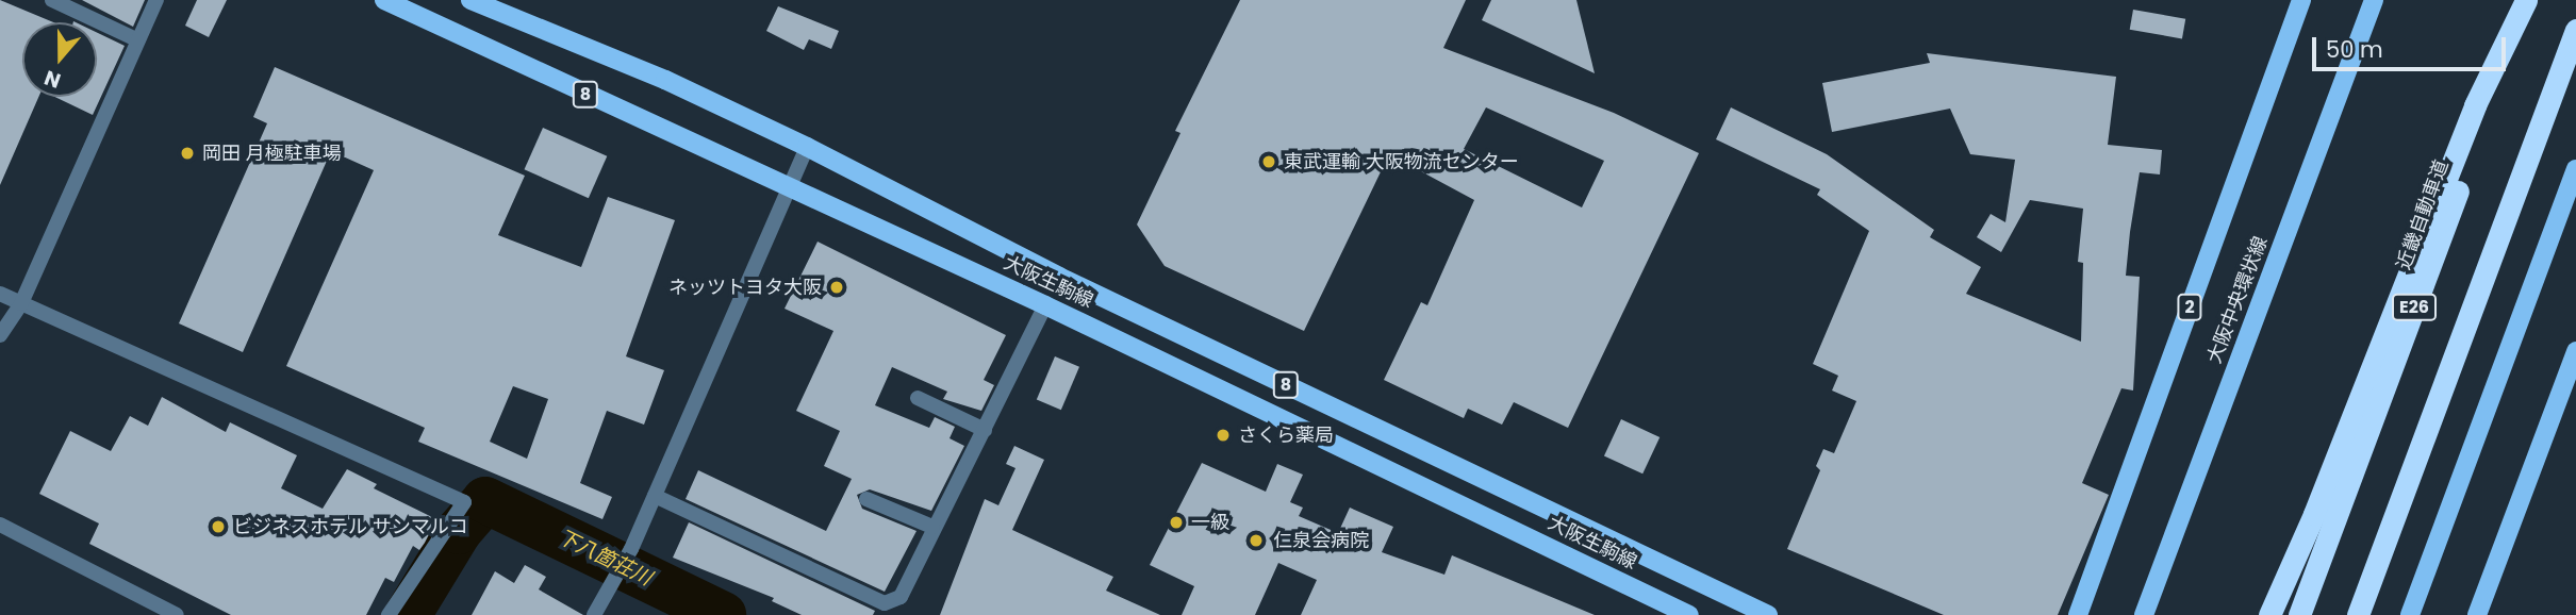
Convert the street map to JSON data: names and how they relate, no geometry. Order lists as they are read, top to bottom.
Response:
{
  "streets": {
    "highway": ["近畿自動車道", "E26"],
    "main road": [
      "8",
      "大阪生駒線",
      "大阪中央環状線",
      "2"
    ]
  },
  "water": ["下八箇荘川"],
  "places": [
    "岡田 月極駐車場",
    "東武運輸 大阪物流センター",
    "ネッツトヨタ大阪",
    "さくら薬局",
    "一級",
    "ビジネスホテル サンマルコ",
    "仁泉会病院"
  ],
  "scale_bar": "50 m",
  "north": "bottom"
}
